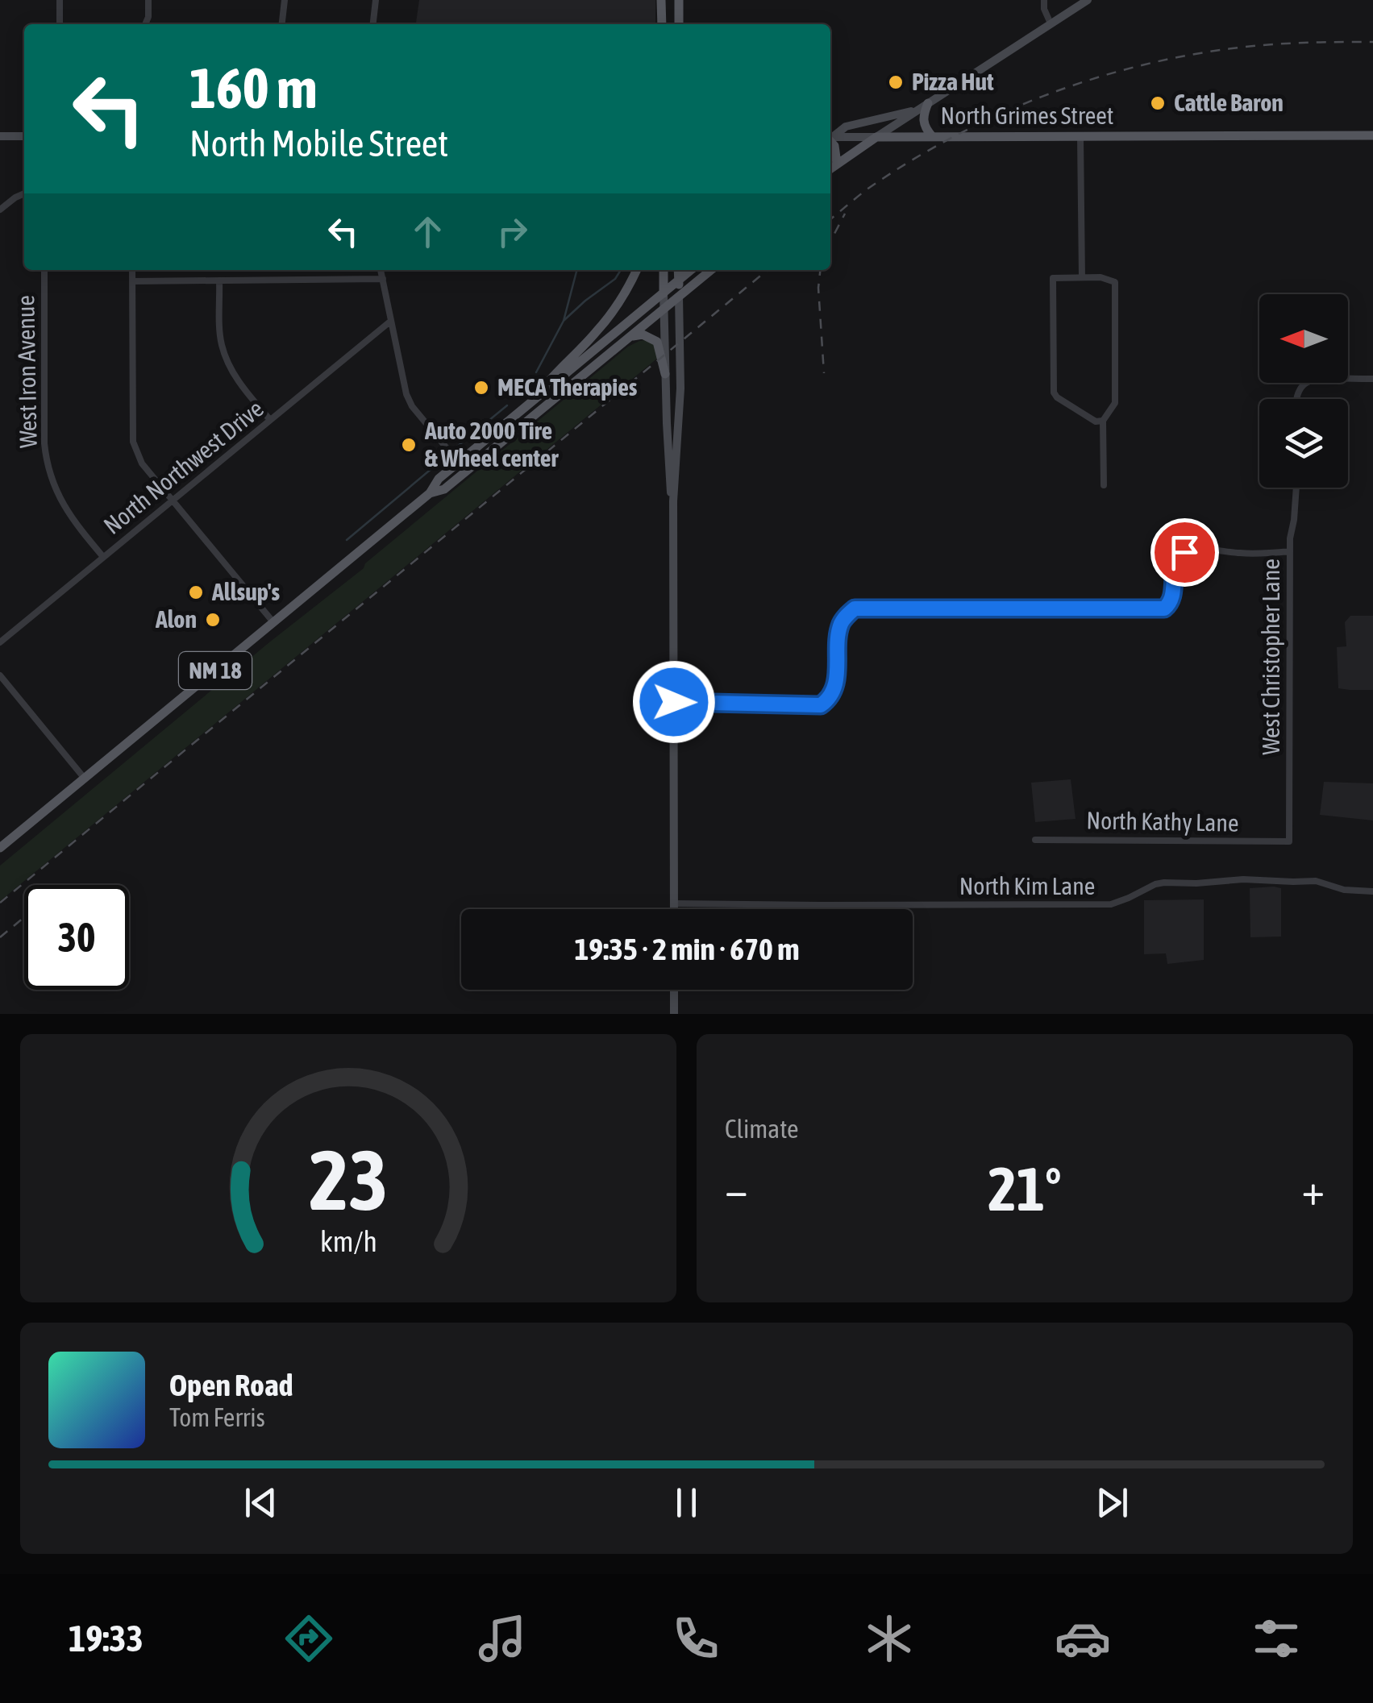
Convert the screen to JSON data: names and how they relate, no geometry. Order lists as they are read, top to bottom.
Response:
{
  "streets": {
    "main road": ["North Grimes Street", "NM 18"],
    "street": [
      "West Iron Avenue",
      "North Northwest Drive",
      "West Christopher Lane",
      "North Kathy Lane",
      "North Kim Lane"
    ]
  },
  "crossings": [
    ["West Iron Avenue", "North Northwest Drive"],
    ["West Christopher Lane", "North Kathy Lane"]
  ],
  "places": [
    "Pizza Hut",
    "Cattle Baron",
    "MECA Therapies",
    "Auto 2000 Tire & Wheel center",
    "Allsup's",
    "Alon"
  ],
  "north": "left",
  "page": {
    "turn": ["160 m", "North Mobile Street"],
    "limit": "30",
    "trip": "19:35 · 2 min · 670 m",
    "tile": "Climate",
    "heat": ["−", "21°", "+"],
    "song": ["Open Road", "Tom Ferris"],
    "tabs": "19:33",
    "gauge": ["23", "km/h"]
  }
}
